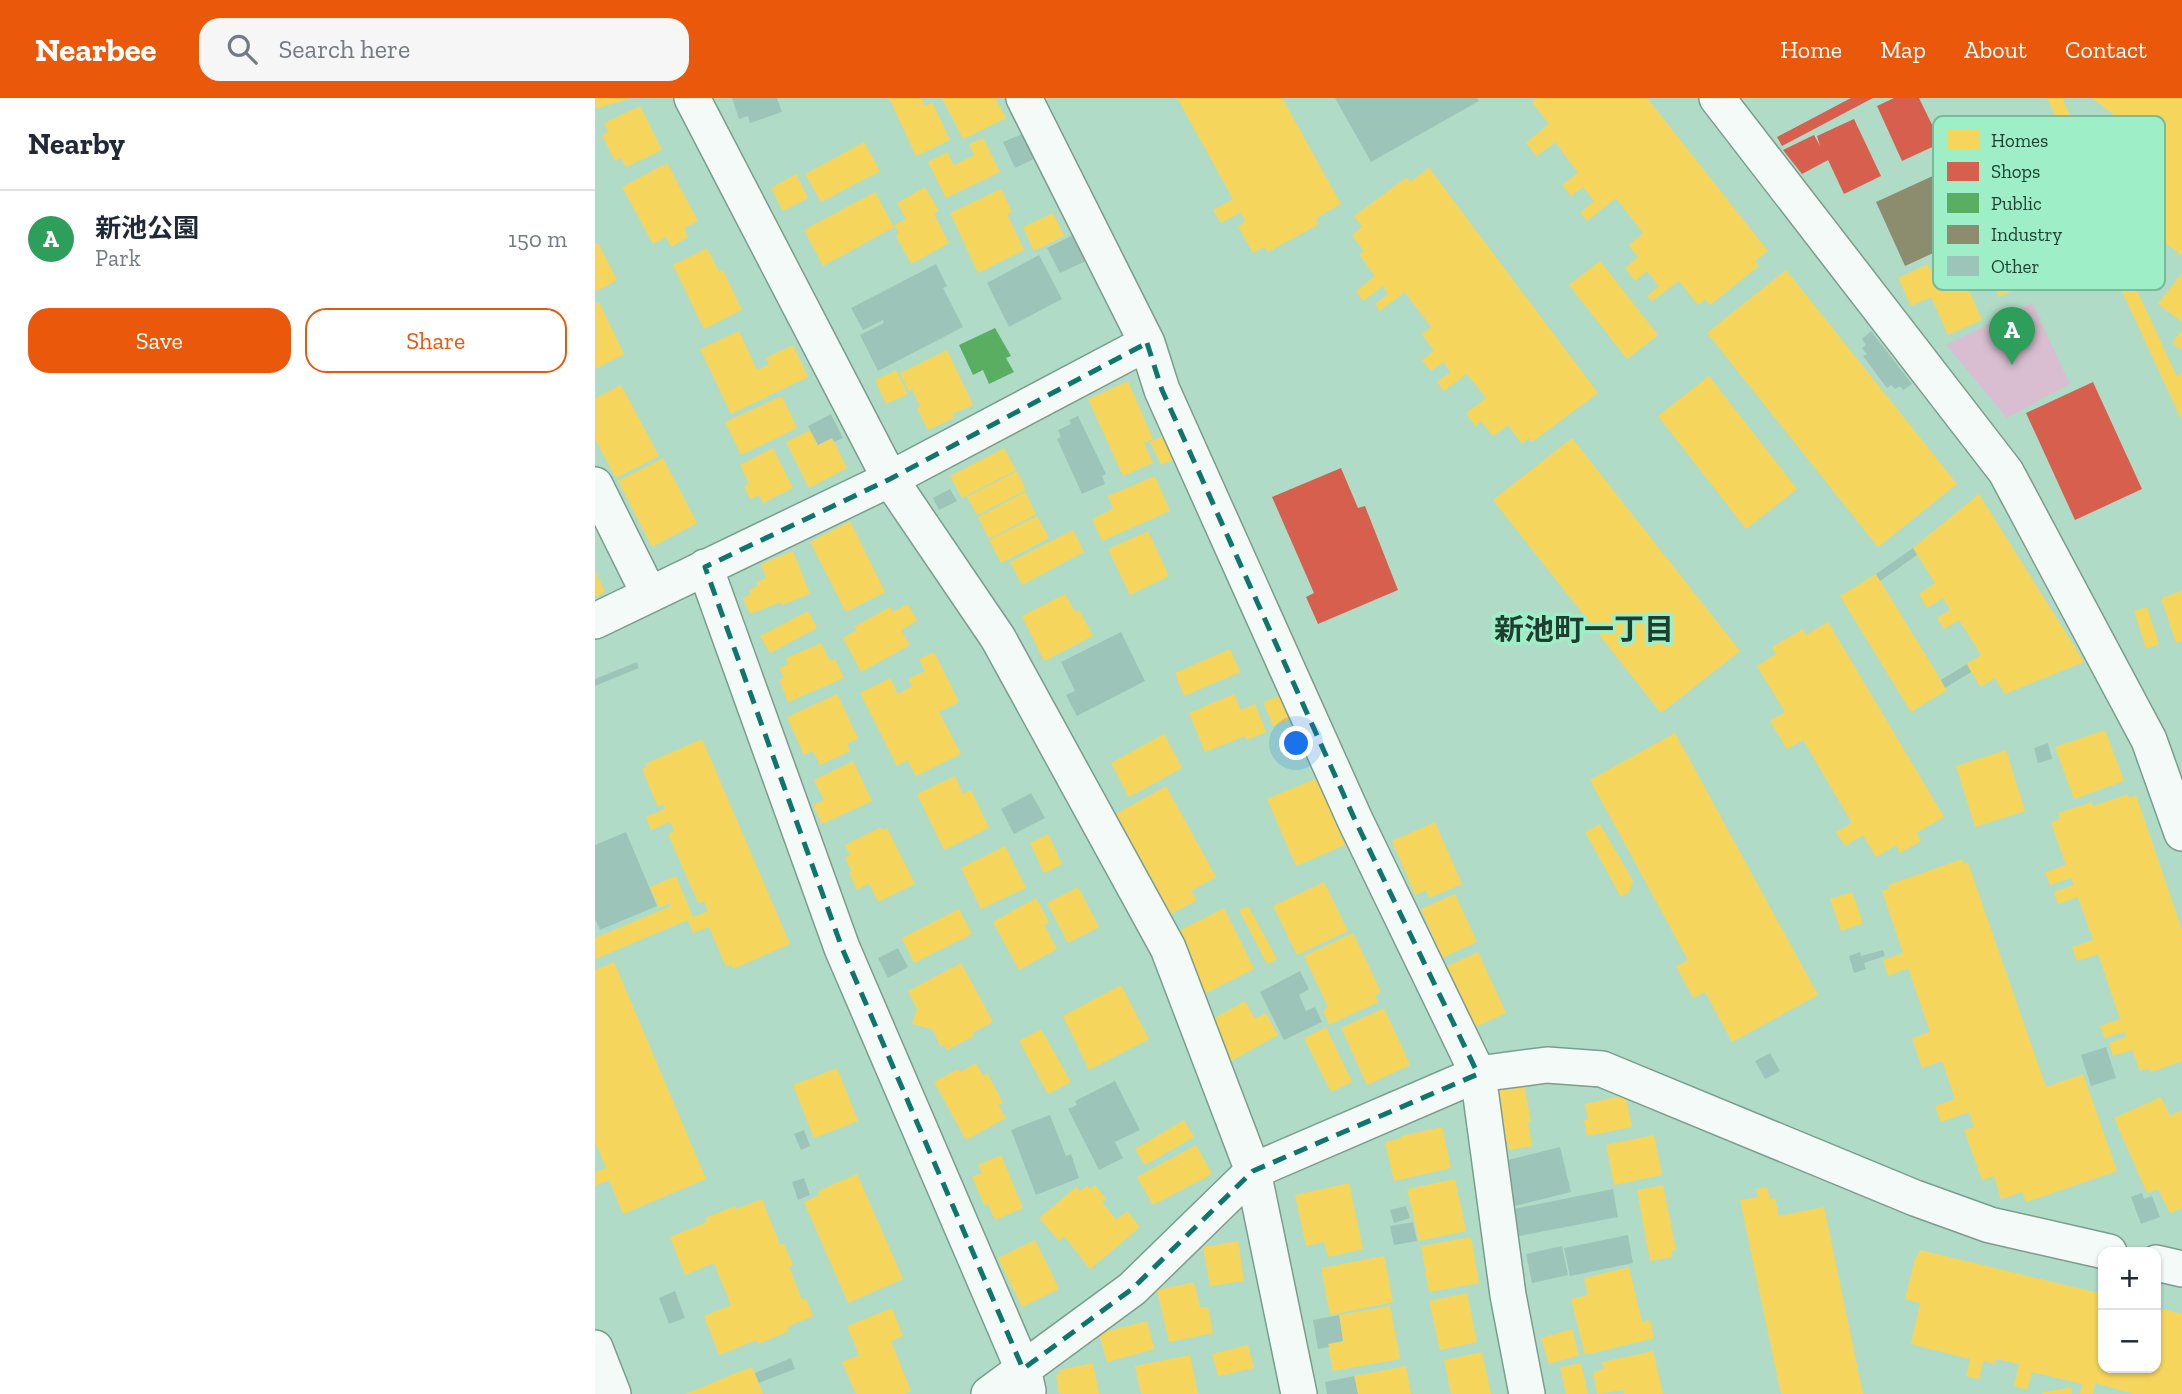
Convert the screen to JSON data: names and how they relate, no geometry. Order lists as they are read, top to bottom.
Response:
{
  "districts": ["新池町一丁目"],
  "legend": [
    "Homes",
    "Shops",
    "Public",
    "Industry",
    "Other"
  ],
  "page": {
    "header": "Nearbee",
    "search": "Search here",
    "nav": [
      "Home",
      "Map",
      "About",
      "Contact"
    ],
    "heading": "Nearby",
    "list": [
      {
        "mark": "A",
        "name": "新池公園",
        "note": "Park",
        "value": "150 m"
      }
    ],
    "buttons": ["Save", "Share"],
    "pins": "A",
    "map_buttons": ["+", "−"]
  }
}
